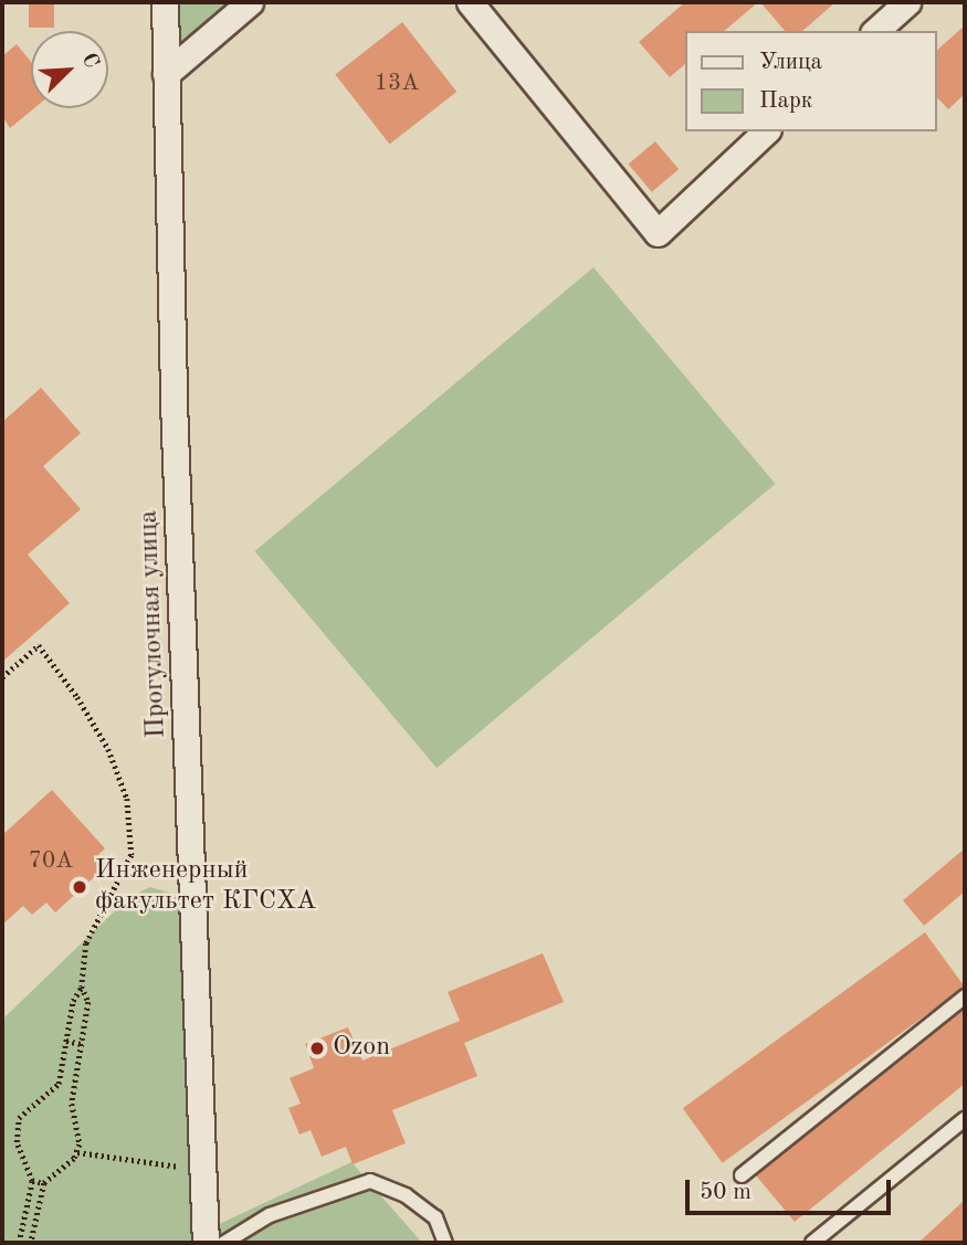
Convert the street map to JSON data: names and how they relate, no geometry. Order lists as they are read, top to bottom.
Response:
{
  "streets": {
    "street": ["Прогулочная улица"]
  },
  "places": ["Инженерный факультет КГСХА", "Ozon"],
  "house_numbers": ["13А", "70А"],
  "legend": ["Улица", "Парк"],
  "scale_bar": "50 m",
  "north": "top right"
}
